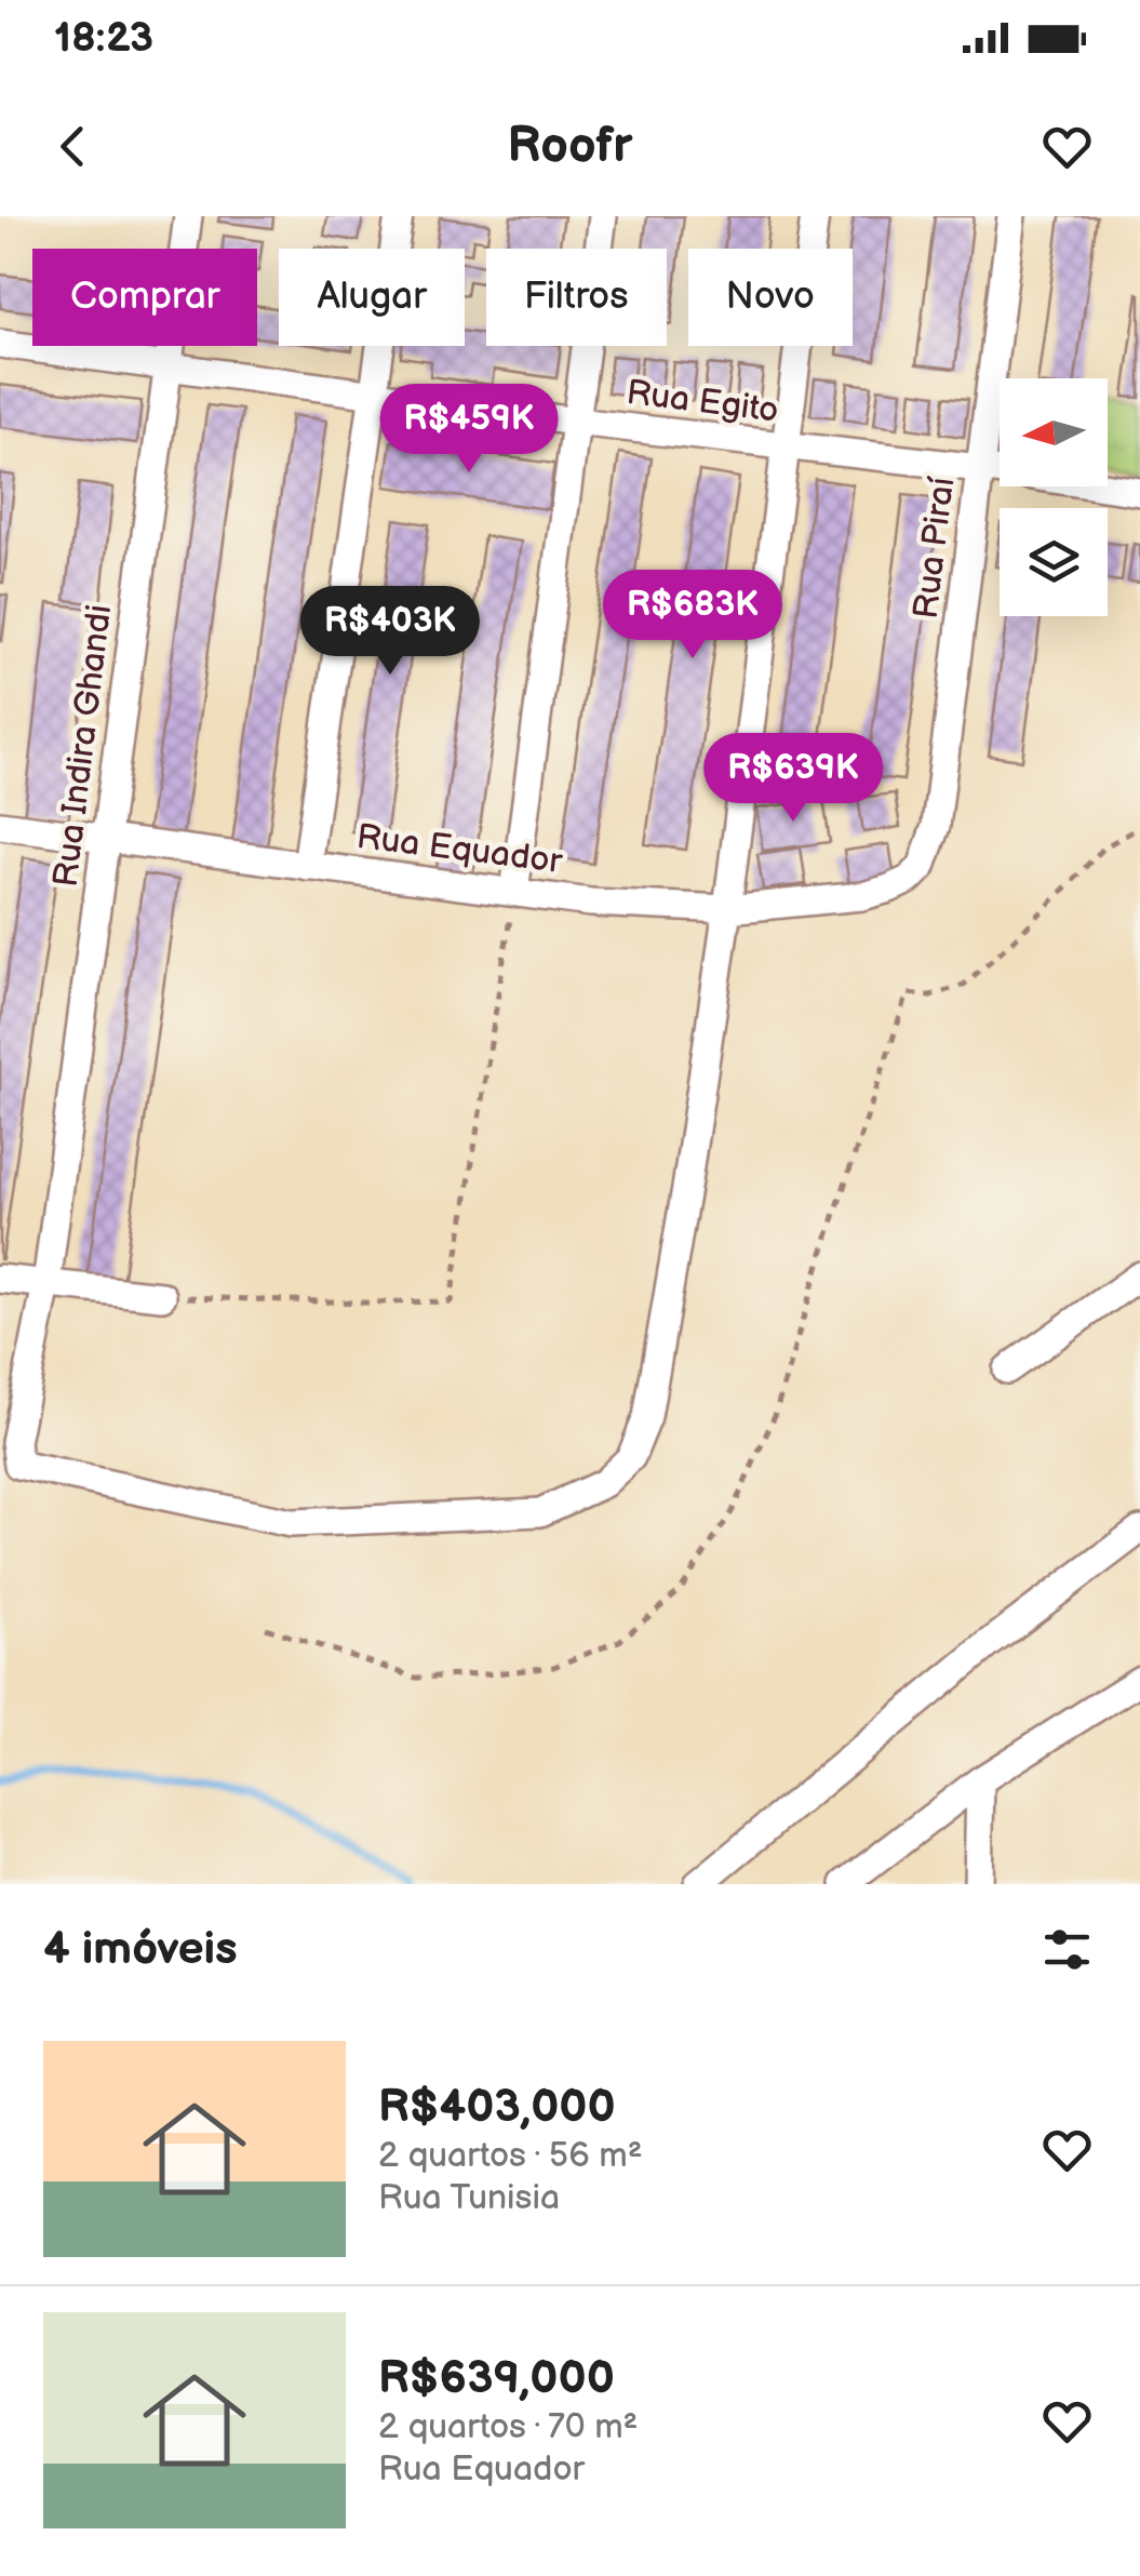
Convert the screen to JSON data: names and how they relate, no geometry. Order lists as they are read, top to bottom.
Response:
{
  "streets": {
    "street": [
      "Rua Egito",
      "Rua Piraí",
      "Rua Indira Ghandi",
      "Rua Equador"
    ]
  },
  "crossings": [
    ["Rua Egito", "Rua Piraí"],
    ["Rua Egito", "Rua Indira Ghandi"],
    ["Rua Piraí", "Rua Equador"],
    ["Rua Indira Ghandi", "Rua Equador"]
  ],
  "north": "left",
  "page": {
    "status": "18:23",
    "header": "Roofr",
    "chip": [
      "Comprar",
      "Alugar",
      "Filtros",
      "Novo"
    ],
    "price": [
      "R$459K",
      "R$683K",
      "R$403K",
      "R$639K"
    ],
    "heading": "4 imóveis",
    "list": [
      {
        "name": "R$403,000",
        "note": "2 quartos · 56 m² · Rua Tunisia"
      },
      {
        "name": "R$639,000",
        "note": "2 quartos · 70 m² · Rua Equador"
      }
    ]
  }
}
